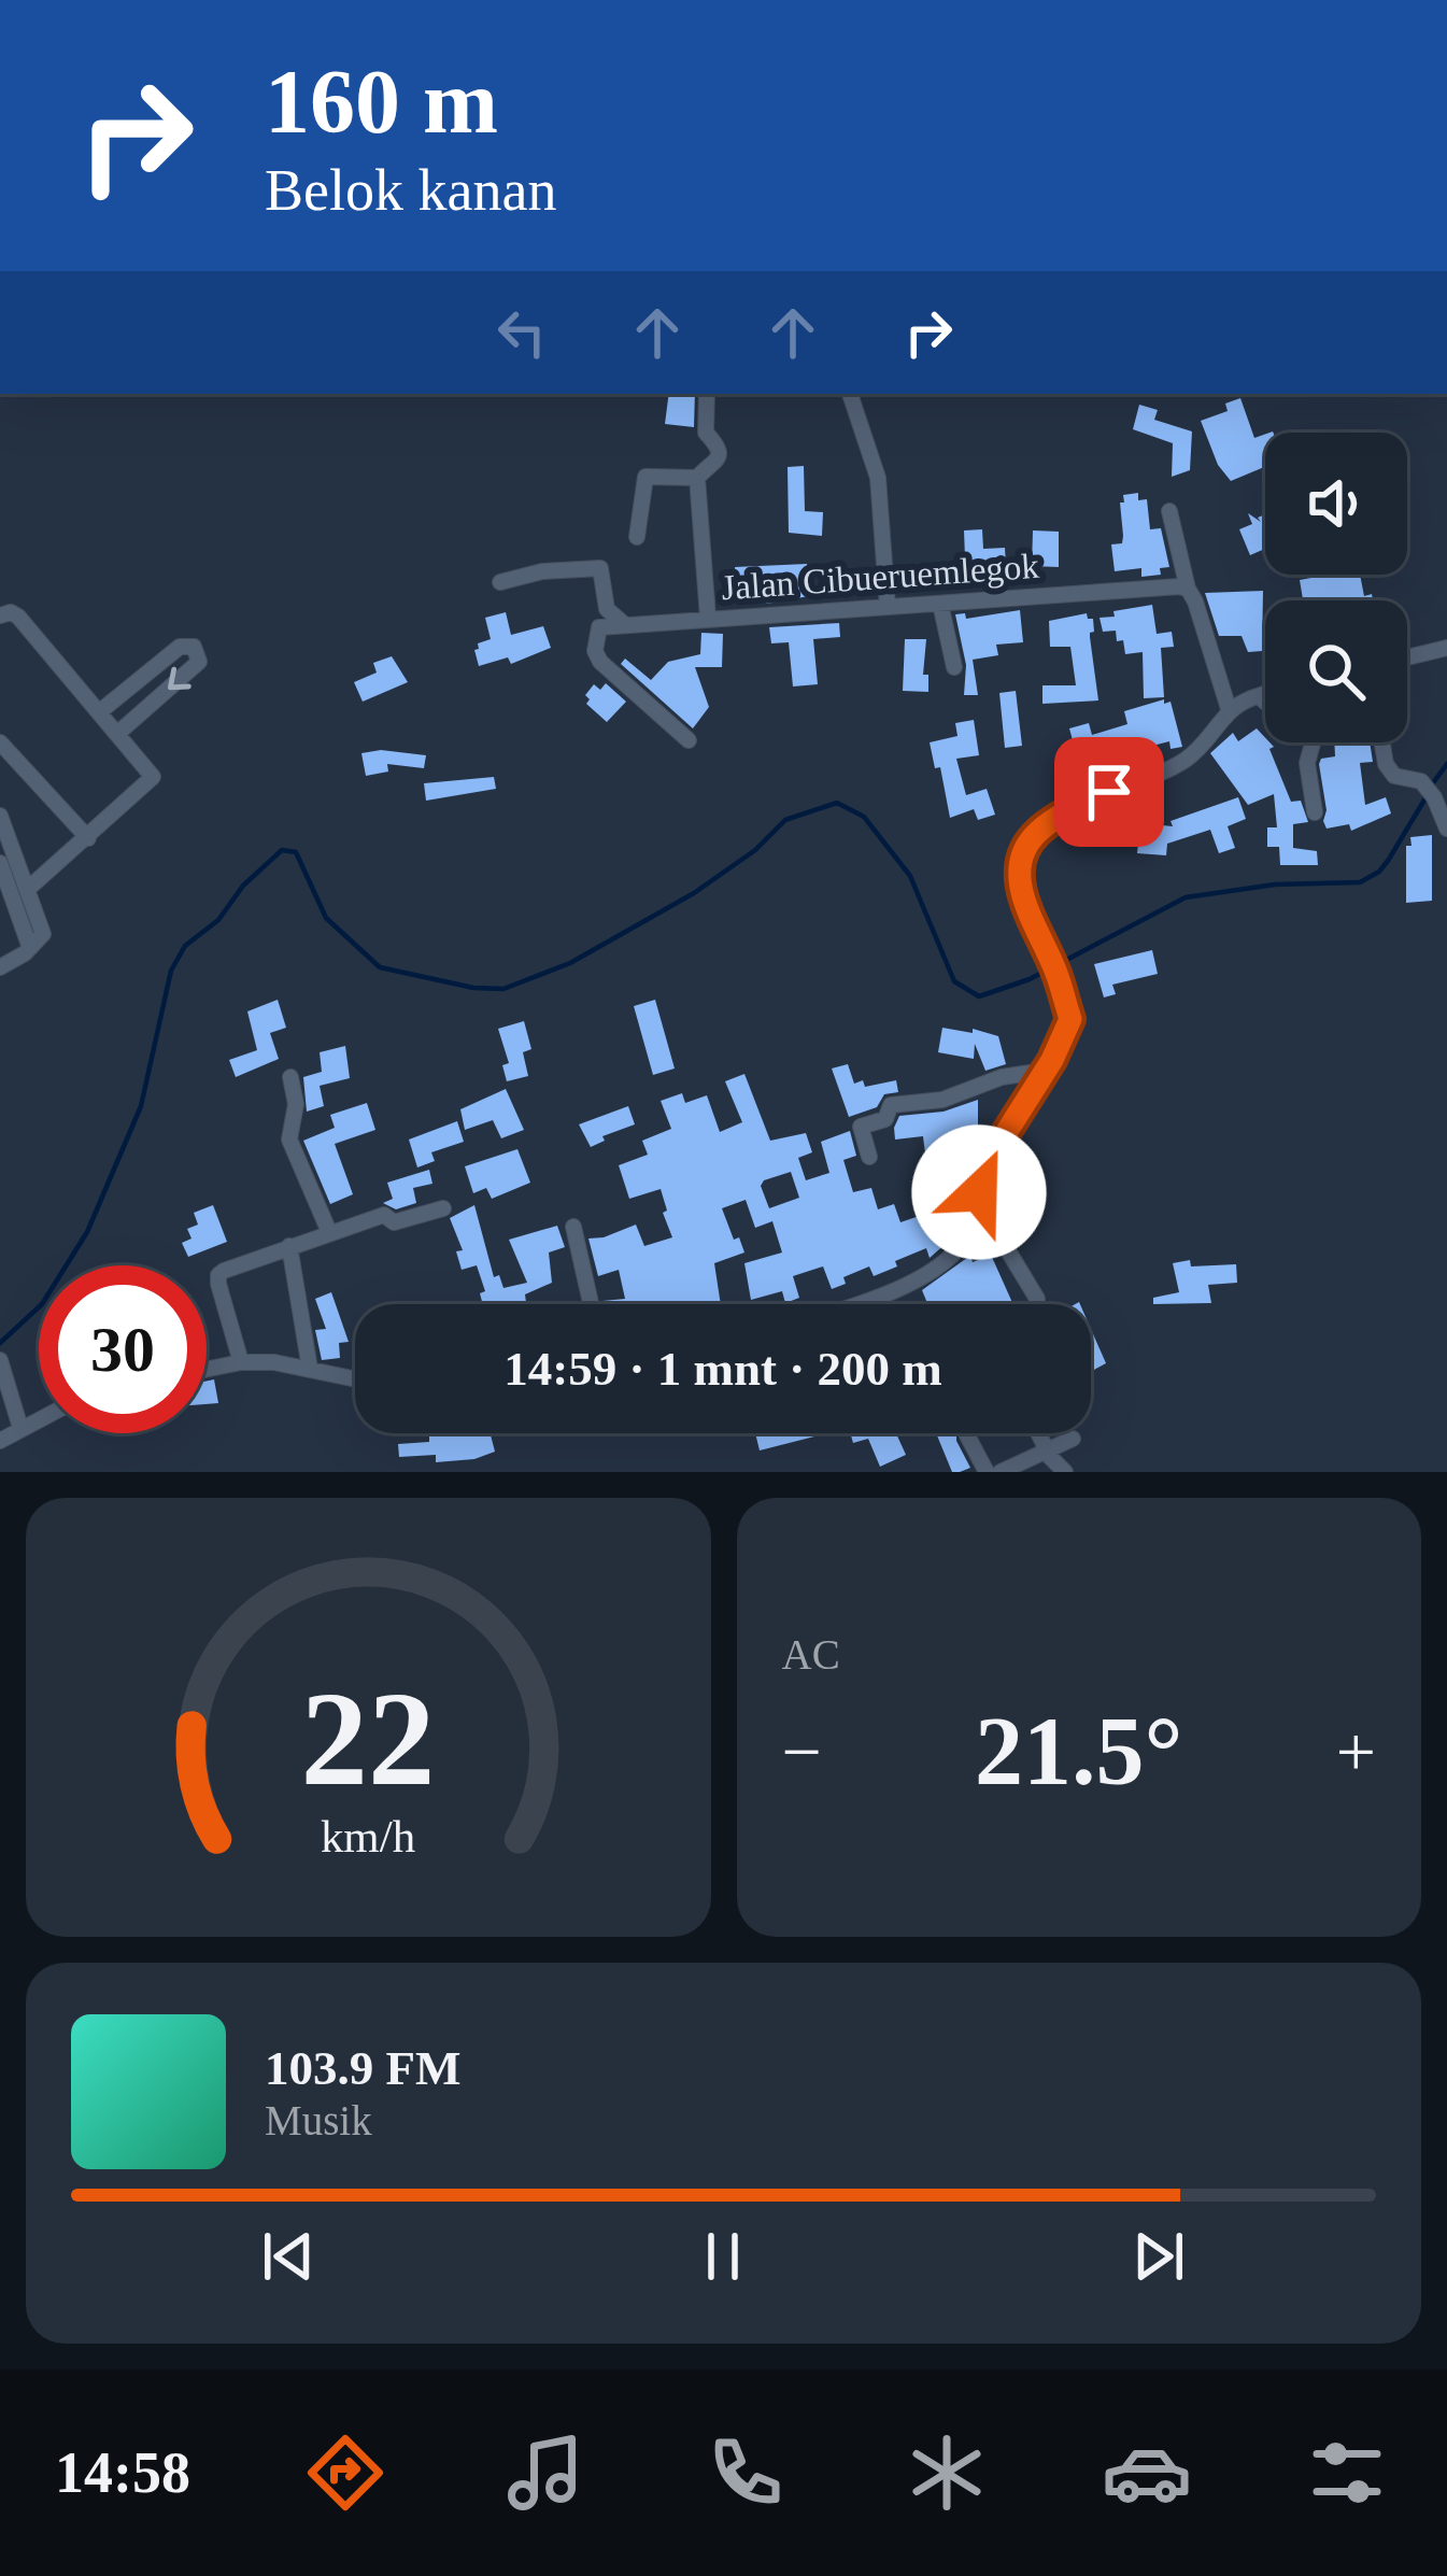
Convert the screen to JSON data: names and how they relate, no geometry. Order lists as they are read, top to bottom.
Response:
{
  "streets": {
    "street": ["Jalan Cibueruemlegok"]
  },
  "page": {
    "turn": ["160 m", "Belok kanan"],
    "limit": "30",
    "trip": "14:59 · 1 mnt · 200 m",
    "tile": "AC",
    "heat": ["−", "21.5°", "+"],
    "song": ["103.9 FM", "Musik"],
    "tabs": "14:58",
    "gauge": ["22", "km/h"]
  }
}
